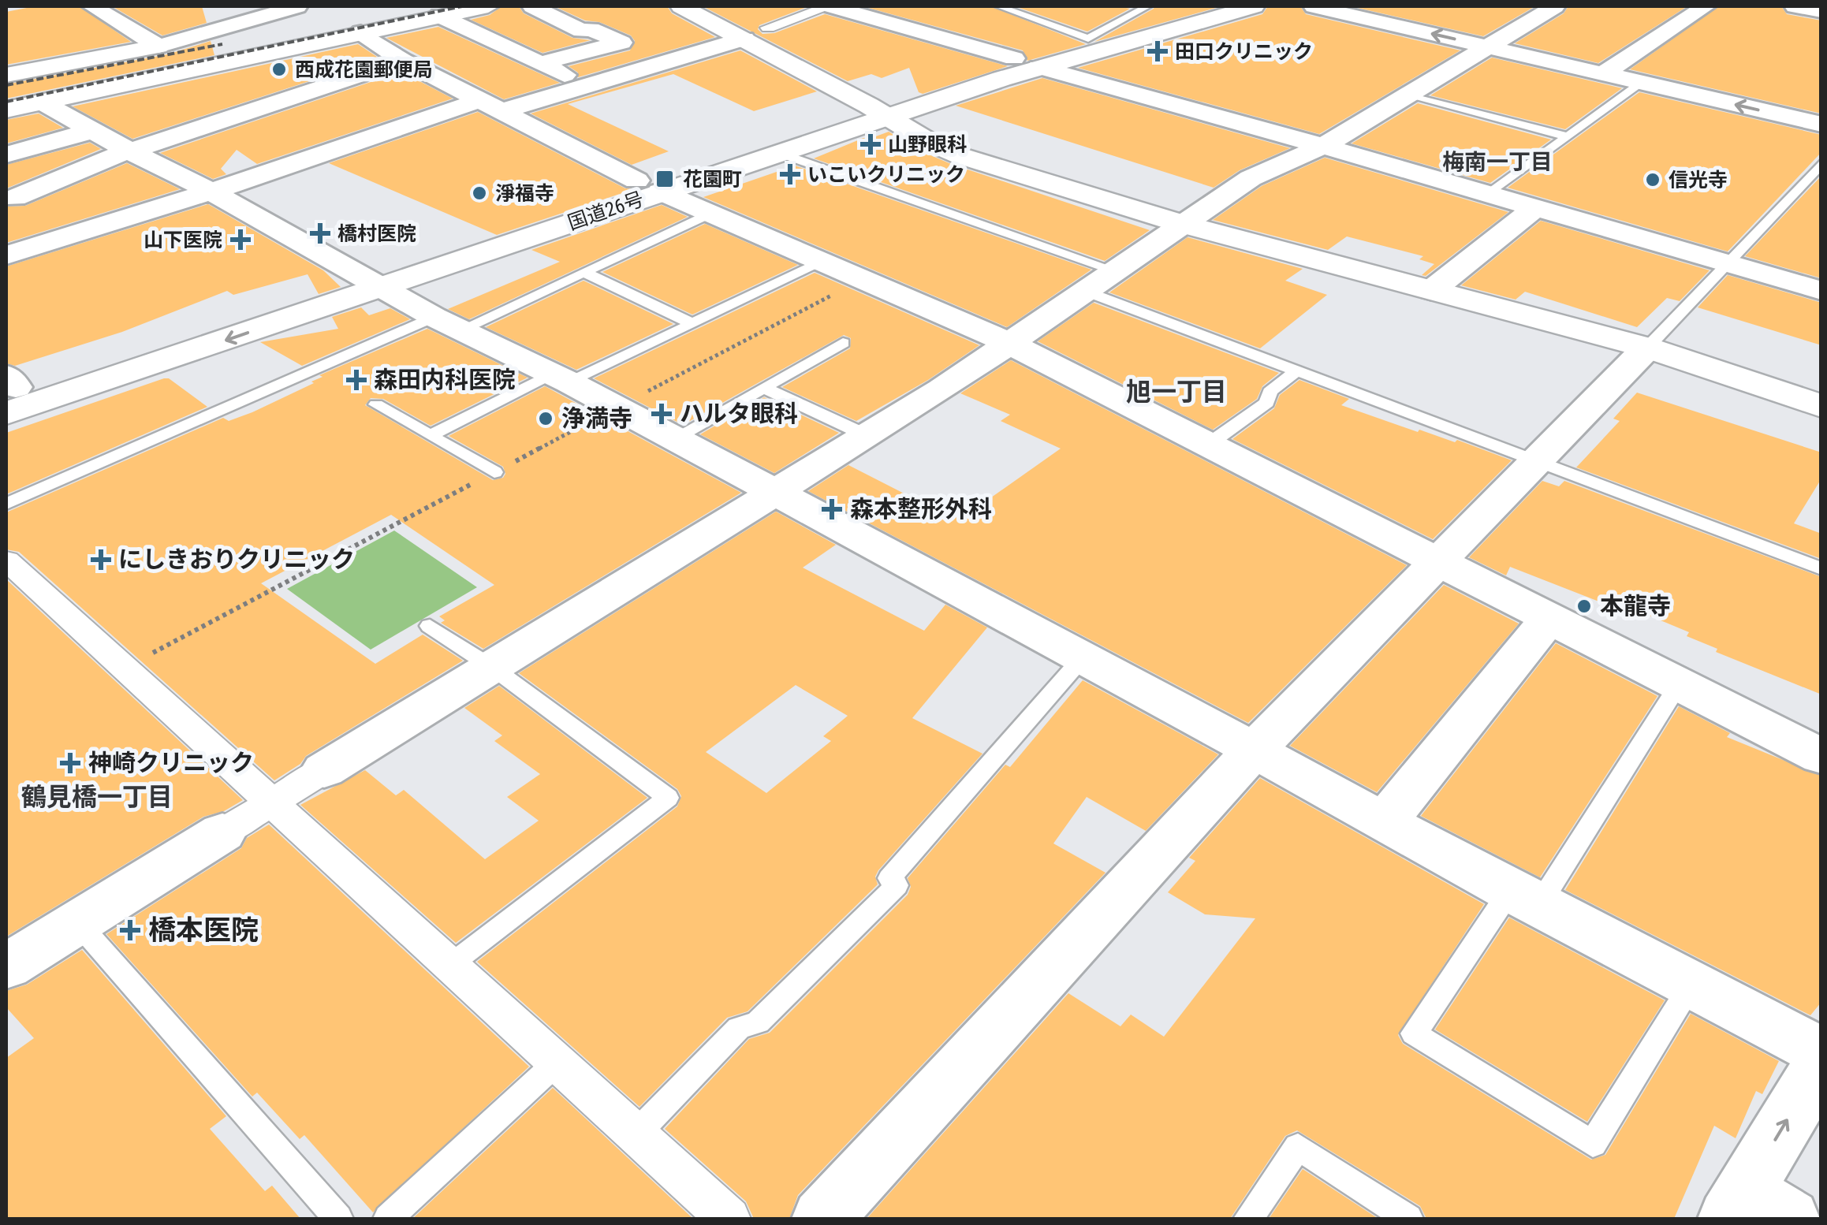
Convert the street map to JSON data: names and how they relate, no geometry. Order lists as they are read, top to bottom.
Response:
{
  "streets": {
    "main road": ["国道26号"]
  },
  "districts": ["梅南一丁目", "旭一丁目", "鶴見橋一丁目"],
  "places": {
    "health": [
      "田口クリニック",
      "山野眼科",
      "いこいクリニック",
      "橋村医院",
      "山下医院",
      "森田内科医院",
      "ハルタ眼科",
      "森本整形外科",
      "にしきおりクリニック",
      "神崎クリニック",
      "橋本医院"
    ],
    "other": [
      "西成花園郵便局",
      "信光寺",
      "淨福寺",
      "浄満寺",
      "本龍寺"
    ],
    "transit": ["花園町"]
  }
}
